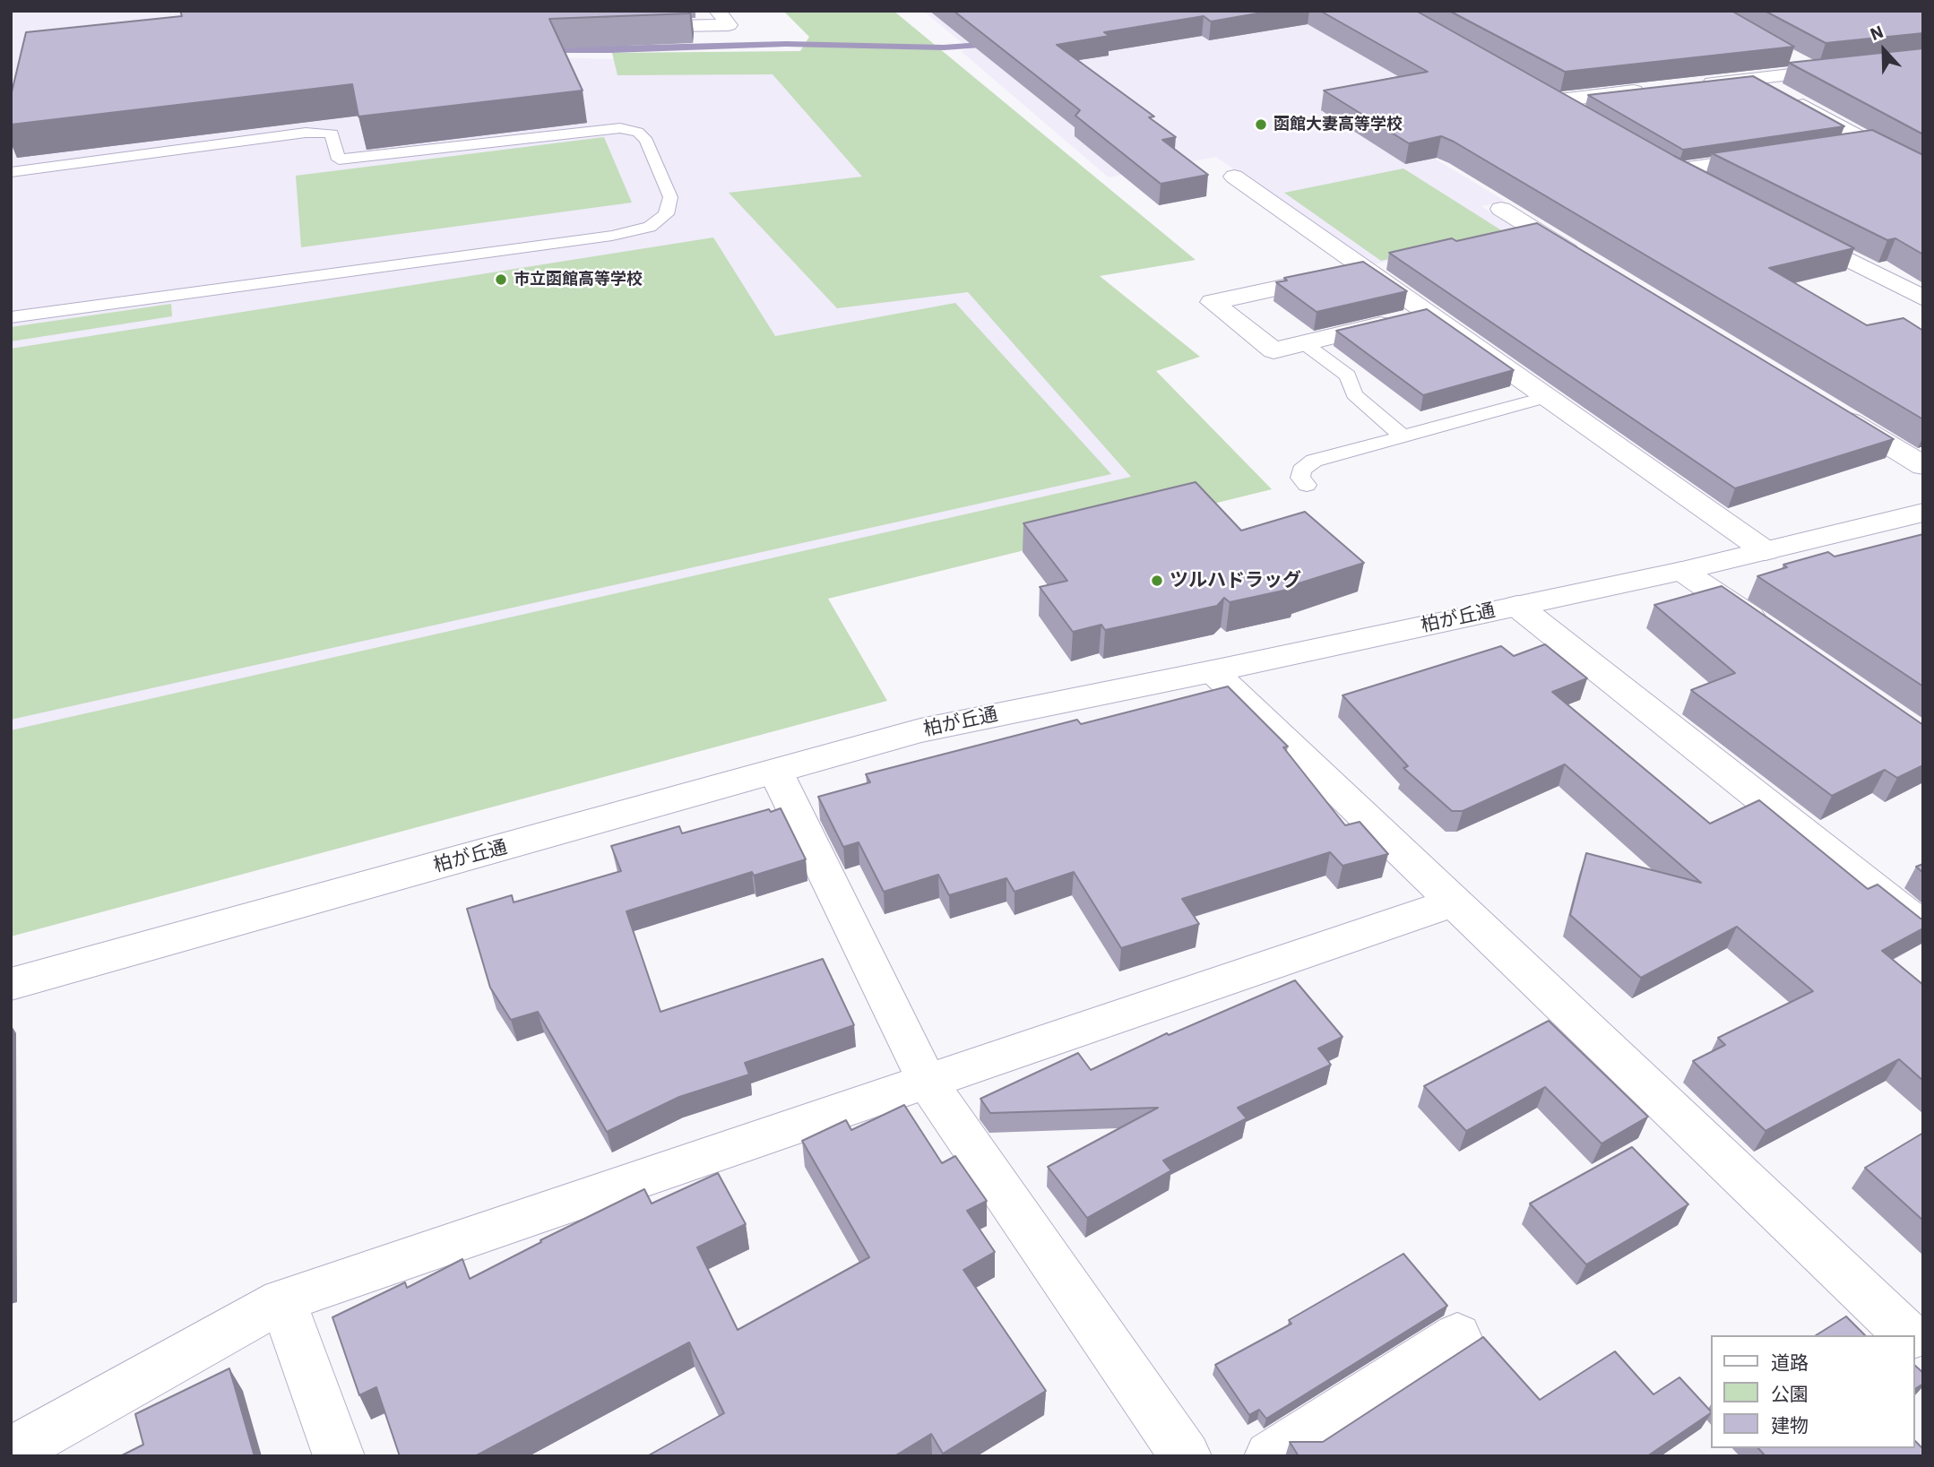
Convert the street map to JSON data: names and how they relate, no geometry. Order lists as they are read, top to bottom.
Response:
{
  "streets": {
    "street": ["柏が丘通"]
  },
  "places": ["函館大妻高等学校", "市立函館高等学校", "ツルハドラッグ"],
  "legend": ["道路", "公園", "建物"],
  "north": "top"
}
